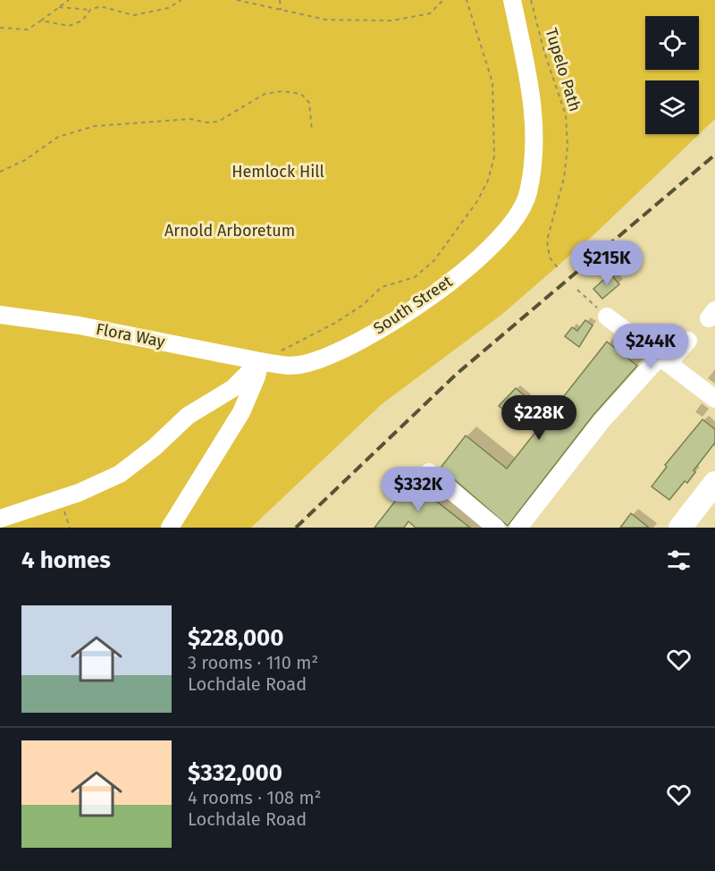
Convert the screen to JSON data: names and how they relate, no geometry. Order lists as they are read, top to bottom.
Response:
{
  "streets": {
    "street": ["South Street", "Flora Way"],
    "path": ["Tupelo Path"]
  },
  "crossings": [
    ["South Street", "Flora Way"]
  ],
  "parks": ["Hemlock Hill", "Arnold Arboretum"],
  "page": {
    "price": [
      "$215K",
      "$244K",
      "$228K",
      "$332K"
    ],
    "heading": "4 homes",
    "list": [
      {
        "name": "$228,000",
        "note": "3 rooms · 110 m² · Lochdale Road"
      },
      {
        "name": "$332,000",
        "note": "4 rooms · 108 m² · Lochdale Road"
      }
    ]
  }
}
